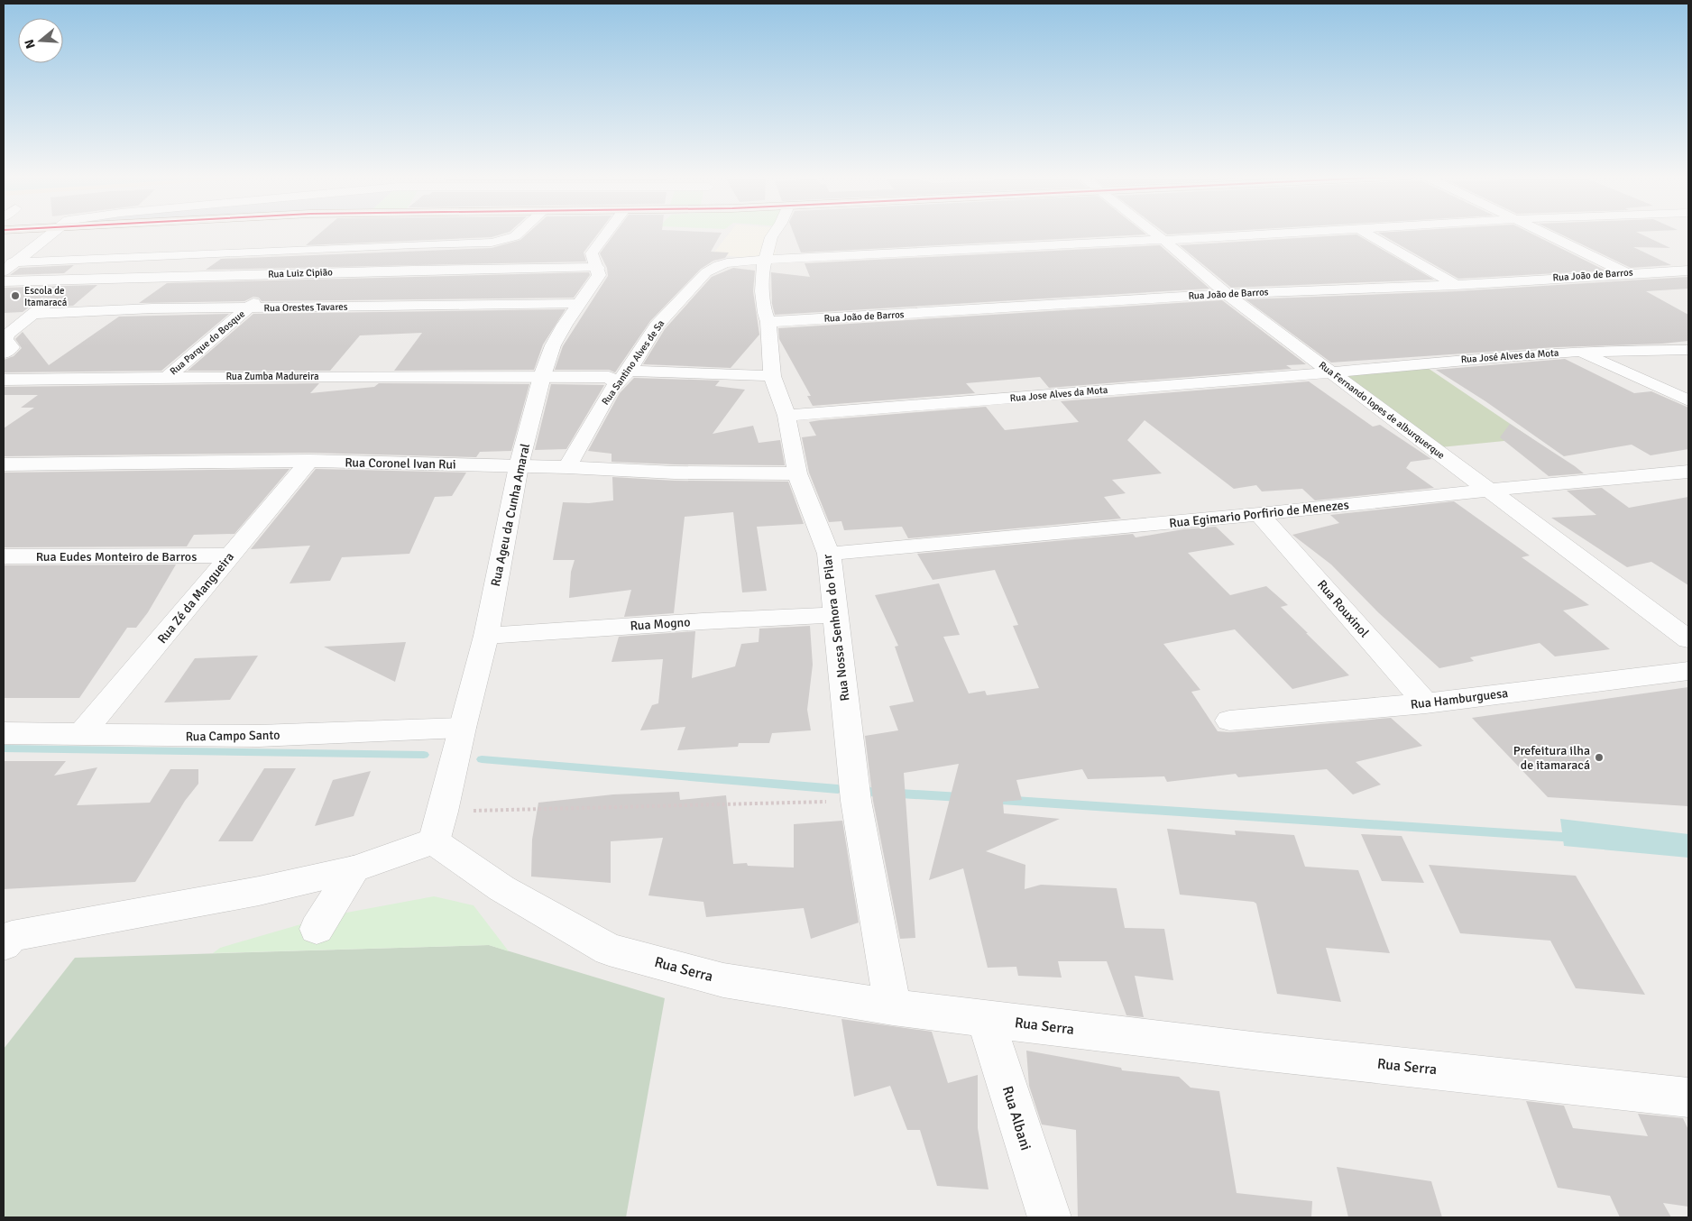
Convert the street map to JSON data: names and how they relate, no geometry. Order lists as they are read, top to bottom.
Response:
{
  "streets": {
    "street": [
      "Rua Luiz Cipião",
      "Rua João de Barros",
      "Rua Orestes Tavares",
      "Rua Parque do Bosque",
      "Rua José Alves da Mota",
      "Rua Santino Alves de Sa",
      "Rua Zumba Madureira",
      "Rua Jose Alves da Mota",
      "Rua Fernando lopes de alburquerque",
      "Rua Coronel Ivan Rui",
      "Rua Egimario Porfirio de Menezes",
      "Rua Ageu da Cunha Amaral",
      "Rua Eudes Monteiro de Barros",
      "Rua Zé da Mangueira",
      "Rua Rouxinol",
      "Rua Mogno",
      "Rua Nossa Senhora do Pilar",
      "Rua Hamburguesa",
      "Rua Campo Santo",
      "Rua Serra",
      "Rua Albani"
    ]
  },
  "crossings": [
    ["Rua Luiz Cipião", "Rua Parque do Bosque"],
    ["Rua Luiz Cipião", "Rua Ageu da Cunha Amaral"],
    ["Rua João de Barros", "Rua Fernando lopes de alburquerque"],
    ["Rua João de Barros", "Rua Nossa Senhora do Pilar"],
    ["Rua Orestes Tavares", "Rua Parque do Bosque"],
    ["Rua Orestes Tavares", "Rua Ageu da Cunha Amaral"],
    ["Rua Parque do Bosque", "Rua Zumba Madureira"],
    ["Rua José Alves da Mota", "Rua Jose Alves da Mota"],
    ["Rua José Alves da Mota", "Rua Fernando lopes de alburquerque"],
    ["Rua Santino Alves de Sa", "Rua Zumba Madureira"],
    ["Rua Santino Alves de Sa", "Rua Fernando lopes de alburquerque"],
    ["Rua Santino Alves de Sa", "Rua Coronel Ivan Rui"],
    ["Rua Santino Alves de Sa", "Rua Nossa Senhora do Pilar"],
    ["Rua Zumba Madureira", "Rua Ageu da Cunha Amaral"],
    ["Rua Zumba Madureira", "Rua Nossa Senhora do Pilar"],
    ["Rua Jose Alves da Mota", "Rua Fernando lopes de alburquerque"],
    ["Rua Jose Alves da Mota", "Rua Nossa Senhora do Pilar"],
    ["Rua Fernando lopes de alburquerque", "Rua Egimario Porfirio de Menezes"],
    ["Rua Coronel Ivan Rui", "Rua Ageu da Cunha Amaral"],
    ["Rua Coronel Ivan Rui", "Rua Zé da Mangueira"],
    ["Rua Coronel Ivan Rui", "Rua Nossa Senhora do Pilar"],
    ["Rua Egimario Porfirio de Menezes", "Rua Rouxinol"],
    ["Rua Egimario Porfirio de Menezes", "Rua Nossa Senhora do Pilar"],
    ["Rua Ageu da Cunha Amaral", "Rua Mogno"],
    ["Rua Ageu da Cunha Amaral", "Rua Campo Santo"],
    ["Rua Ageu da Cunha Amaral", "Rua Serra"],
    ["Rua Eudes Monteiro de Barros", "Rua Zé da Mangueira"],
    ["Rua Zé da Mangueira", "Rua Campo Santo"],
    ["Rua Rouxinol", "Rua Hamburguesa"],
    ["Rua Mogno", "Rua Nossa Senhora do Pilar"],
    ["Rua Nossa Senhora do Pilar", "Rua Serra"],
    ["Rua Serra", "Rua Albani"]
  ],
  "places": ["Escola de Itamaracá", "Prefeitura ilha de itamaracá"],
  "north": "left"
}
